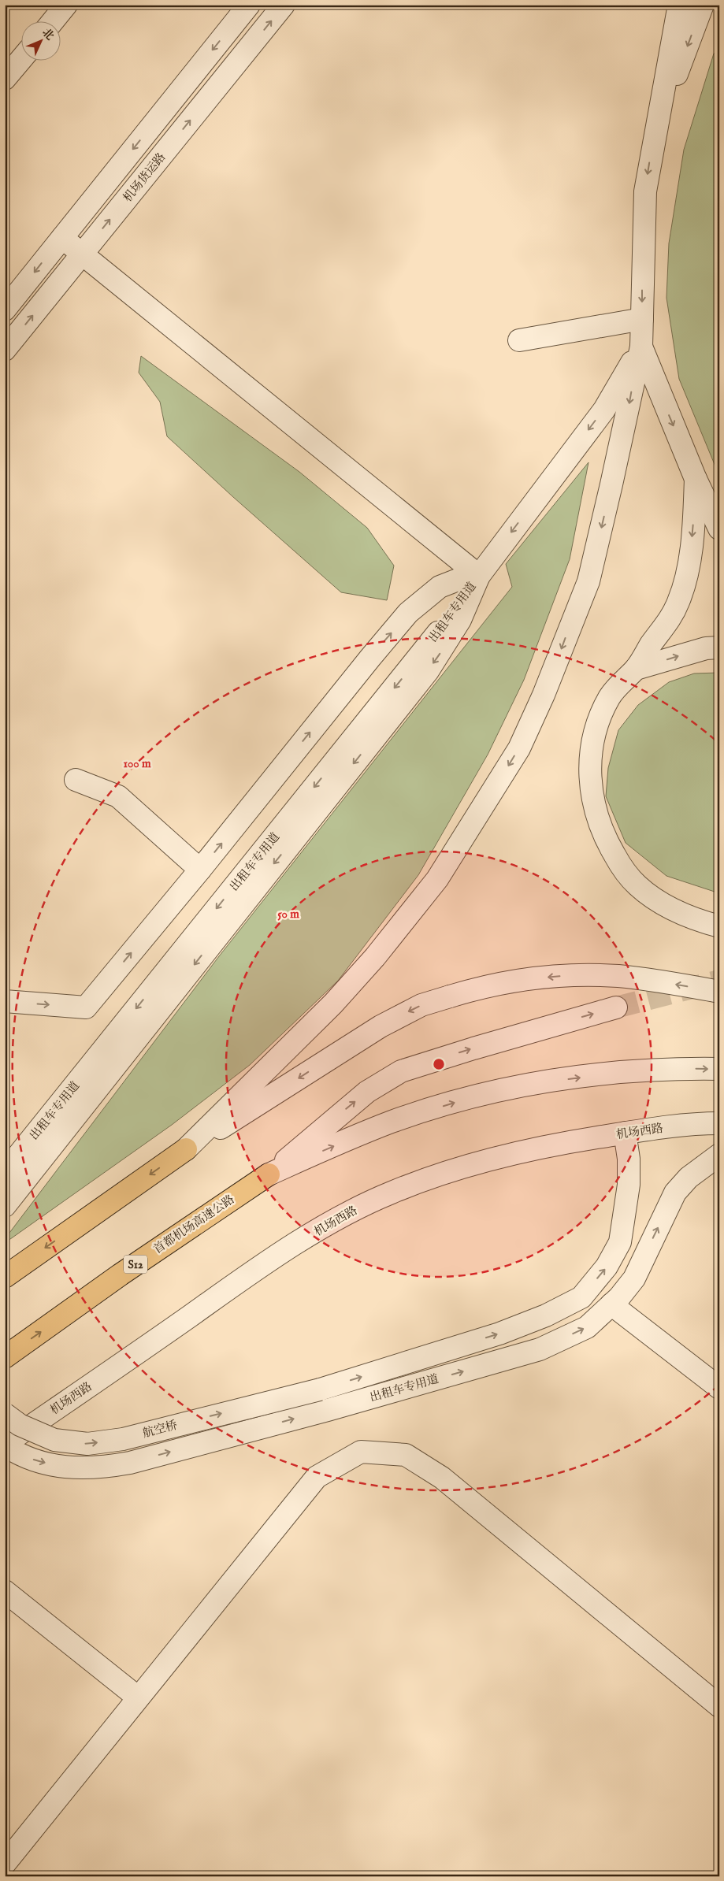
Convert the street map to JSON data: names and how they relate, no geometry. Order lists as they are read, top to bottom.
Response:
{
  "streets": {
    "highway": ["首都机场高速公路", "S12"],
    "street": [
      "机场货运路",
      "出租车专用道",
      "机场西路",
      "航空桥"
    ]
  },
  "crossings": [
    ["出租车专用道", "机场西路"],
    ["机场西路", "航空桥"]
  ],
  "one_way": ["航空桥"],
  "north": "top right",
  "rings": ["100 m", "50 m"]
}
